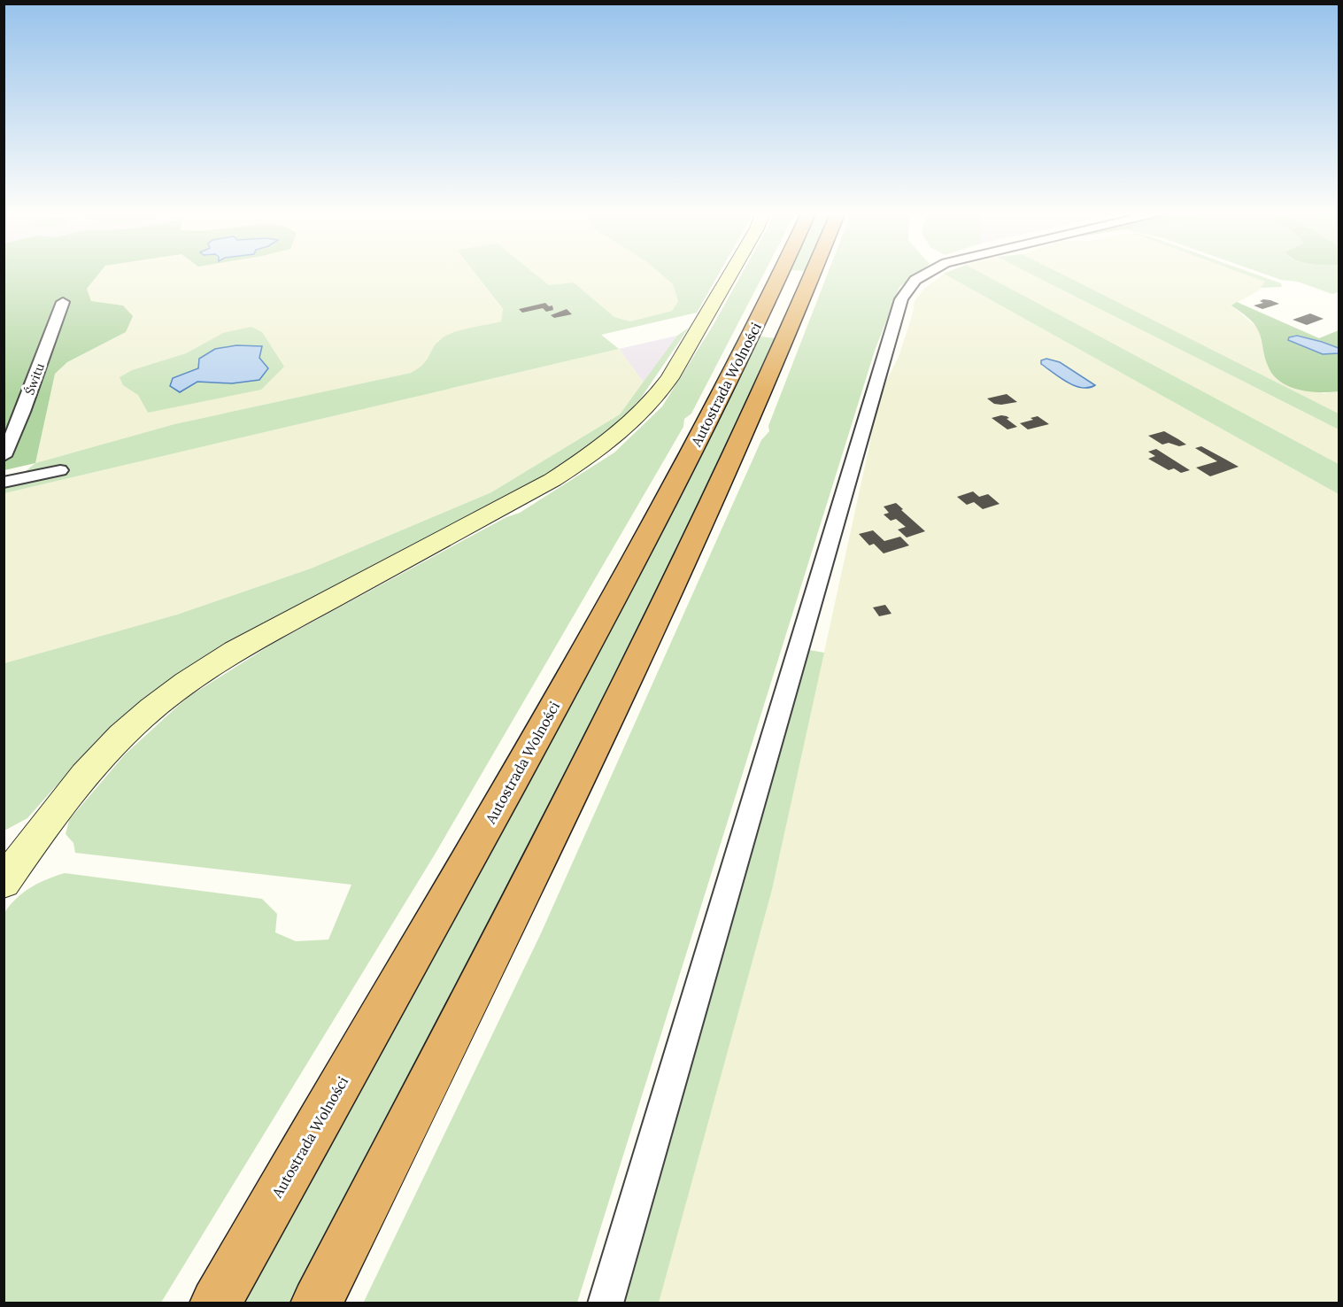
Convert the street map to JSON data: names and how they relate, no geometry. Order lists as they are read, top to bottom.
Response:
{
  "streets": {
    "highway": ["Autostrada Wolności"],
    "street": ["Świtu"]
  }
}
